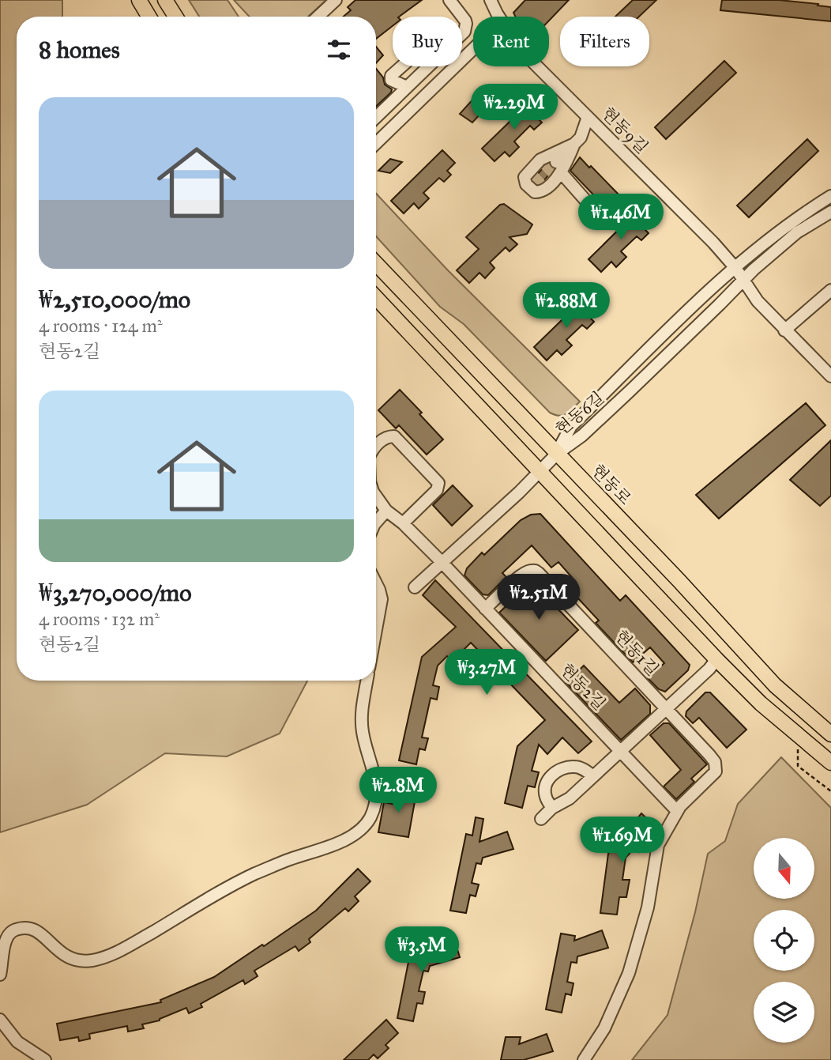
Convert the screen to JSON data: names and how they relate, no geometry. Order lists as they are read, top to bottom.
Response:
{
  "streets": {
    "main road": ["현동로"],
    "street": [
      "현동9길",
      "현동6길",
      "현동1길",
      "현동2길"
    ]
  },
  "crossings": [
    ["현동9길", "현동6길"],
    ["현동6길", "현동로"],
    ["현동1길", "현동2길"]
  ],
  "north": "bottom",
  "page": {
    "chip": ["Buy", "Rent", "Filters"],
    "heading": "8 homes",
    "list": [
      {
        "name": "₩2,510,000/mo",
        "note": "4 rooms · 124 m² · 현동2길"
      },
      {
        "name": "₩3,270,000/mo",
        "note": "4 rooms · 132 m² · 현동2길"
      }
    ],
    "price": [
      "₩2.29M",
      "₩1.46M",
      "₩2.88M",
      "₩2.51M",
      "₩3.27M",
      "₩2.8M",
      "₩1.69M",
      "₩3.5M"
    ]
  }
}
